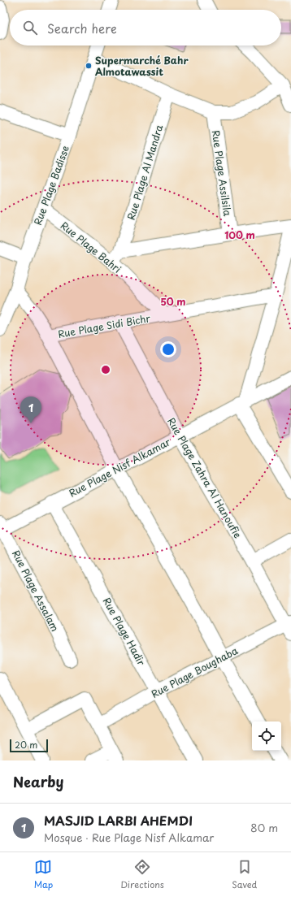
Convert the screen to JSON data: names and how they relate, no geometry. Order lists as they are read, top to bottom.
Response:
{
  "streets": {
    "street": [
      "Rue Plage Al Mandra",
      "Rue Plage Assilsila",
      "Rue Plage Badisse",
      "Rue Plage Bahri",
      "Rue Plage Sidi Bichr",
      "Rue Plage Nisf Alkamar",
      "Rue Plage Zahra Al Hanoufie",
      "Rue Plage Assalam",
      "Rue Plage Hadir",
      "Rue Plage Boughaba"
    ]
  },
  "crossings": [
    ["Rue Plage Badisse", "Rue Plage Bahri"],
    ["Rue Plage Bahri", "Rue Plage Sidi Bichr"],
    ["Rue Plage Sidi Bichr", "Rue Plage Zahra Al Hanoufie"],
    ["Rue Plage Nisf Alkamar", "Rue Plage Zahra Al Hanoufie"],
    ["Rue Plage Nisf Alkamar", "Rue Plage Assalam"],
    ["Rue Plage Nisf Alkamar", "Rue Plage Hadir"],
    ["Rue Plage Zahra Al Hanoufie", "Rue Plage Boughaba"],
    ["Rue Plage Hadir", "Rue Plage Boughaba"]
  ],
  "places": ["Supermarché Bahr Almotawassit"],
  "scale_bar": "20 m",
  "page": {
    "search": "Search here",
    "pins": "1",
    "scale": "20 m",
    "heading": "Nearby",
    "list": [
      {
        "mark": "1",
        "name": "MASJID LARBI AHEMDI",
        "note": "Mosque · Rue Plage Nisf Alkamar",
        "value": "80 m"
      }
    ],
    "nav": ["Map", "Directions", "Saved"]
  },
  "rings": ["100 m", "50 m"]
}
